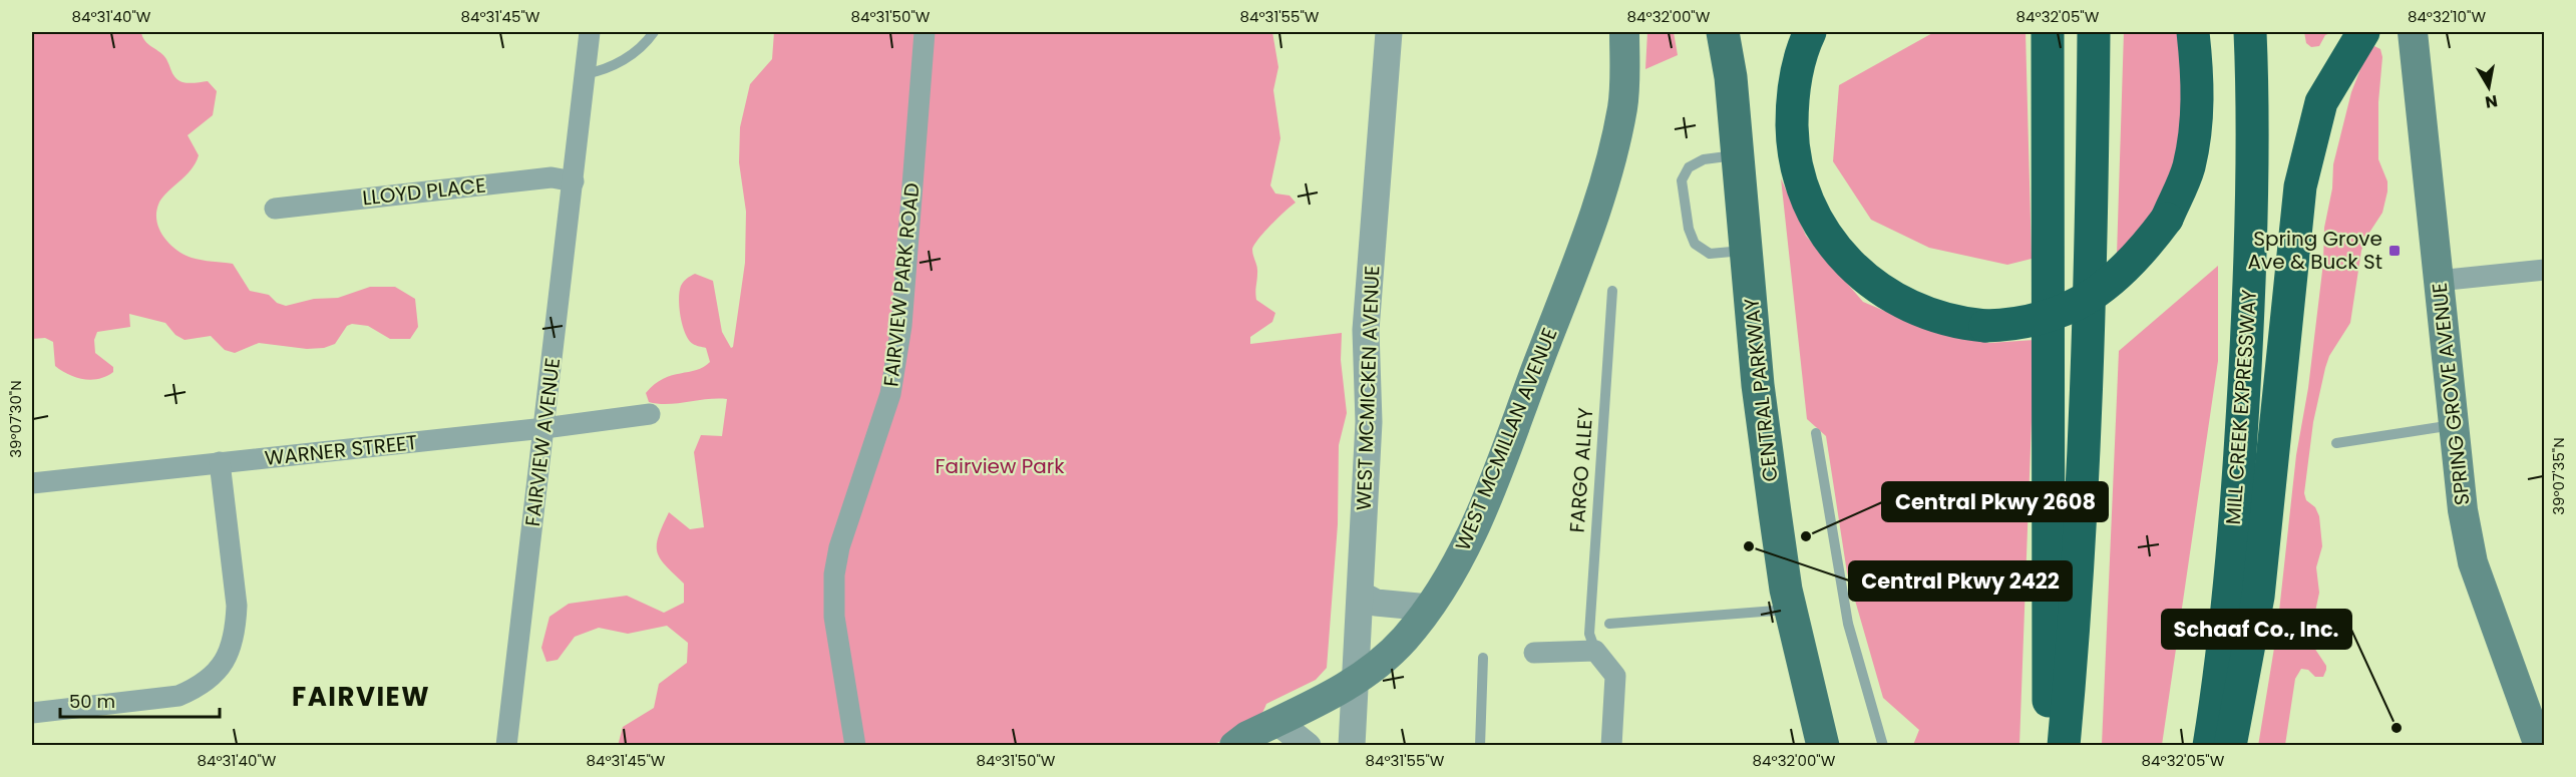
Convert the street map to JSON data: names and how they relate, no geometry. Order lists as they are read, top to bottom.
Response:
{
  "streets": {
    "highway": ["MILL CREEK EXPRESSWAY"],
    "main road": ["CENTRAL PARKWAY", "SPRING GROVE AVENUE", "WEST MCMILLAN AVENUE"],
    "street": [
      "LLOYD PLACE",
      "FAIRVIEW PARK ROAD",
      "WEST MCMICKEN AVENUE",
      "FAIRVIEW AVENUE",
      "WARNER STREET"
    ],
    "lane": ["FARGO ALLEY"]
  },
  "crossings": [
    ["LLOYD PLACE", "FAIRVIEW AVENUE"],
    ["WEST MCMICKEN AVENUE", "WEST MCMILLAN AVENUE"],
    ["FAIRVIEW AVENUE", "WARNER STREET"]
  ],
  "districts": ["FAIRVIEW"],
  "parks": ["Fairview Park"],
  "places": {
    "transit": ["Spring Grove Ave & Buck St"],
    "other": ["Central Pkwy 2608", "Central Pkwy 2422", "Schaaf Co., Inc."]
  },
  "scale_bar": "50 m",
  "north": "bottom",
  "coordinates": [
    "84°31'40\"W",
    "84°31'45\"W",
    "84°31'50\"W",
    "84°31'55\"W",
    "84°32'00\"W",
    "84°32'05\"W",
    "84°32'10\"W",
    "39°07'30\"N",
    "39°07'35\"N"
  ]
}
